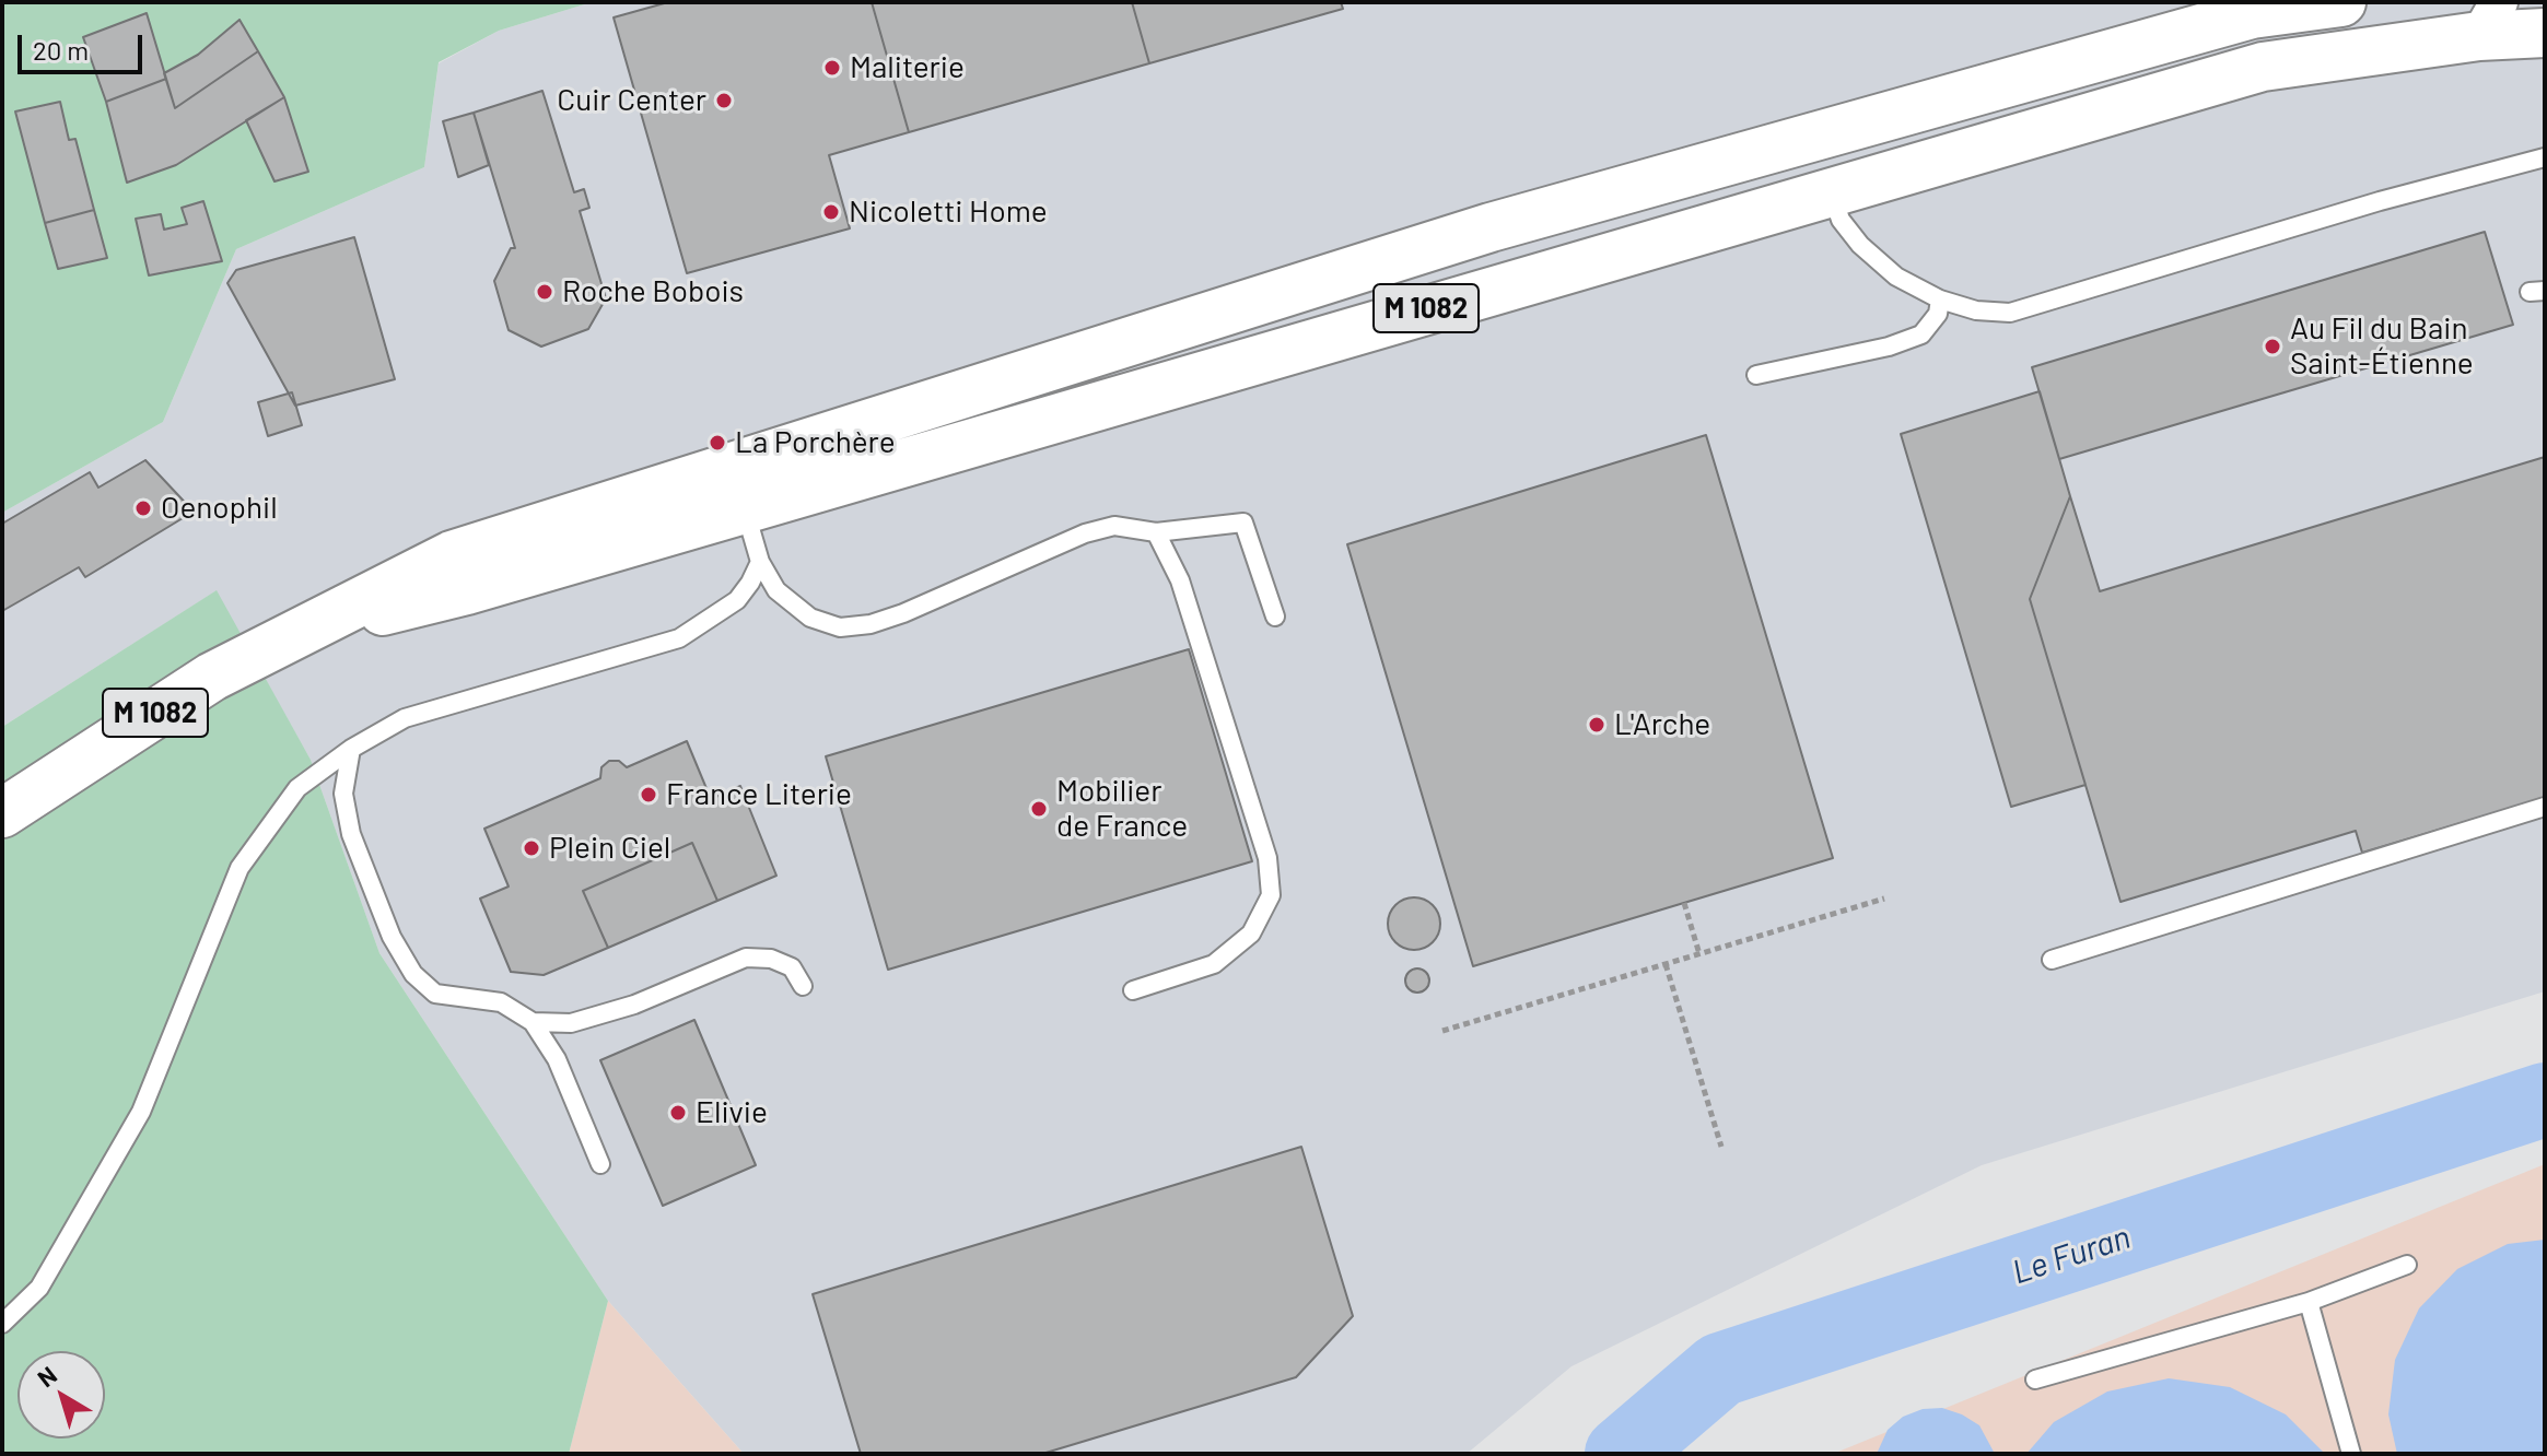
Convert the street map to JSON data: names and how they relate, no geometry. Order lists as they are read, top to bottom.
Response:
{
  "streets": {
    "main road": ["M 1082"]
  },
  "water": ["Le Furan"],
  "places": [
    "Maliterie",
    "Cuir Center",
    "Nicoletti Home",
    "Roche Bobois",
    "Au Fil du Bain Saint-Étienne",
    "La Porchère",
    "Oenophil",
    "L'Arche",
    "France Literie",
    "Mobilier de France",
    "Plein Ciel",
    "Elivie"
  ],
  "scale_bar": "20 m",
  "north": "top left"
}
